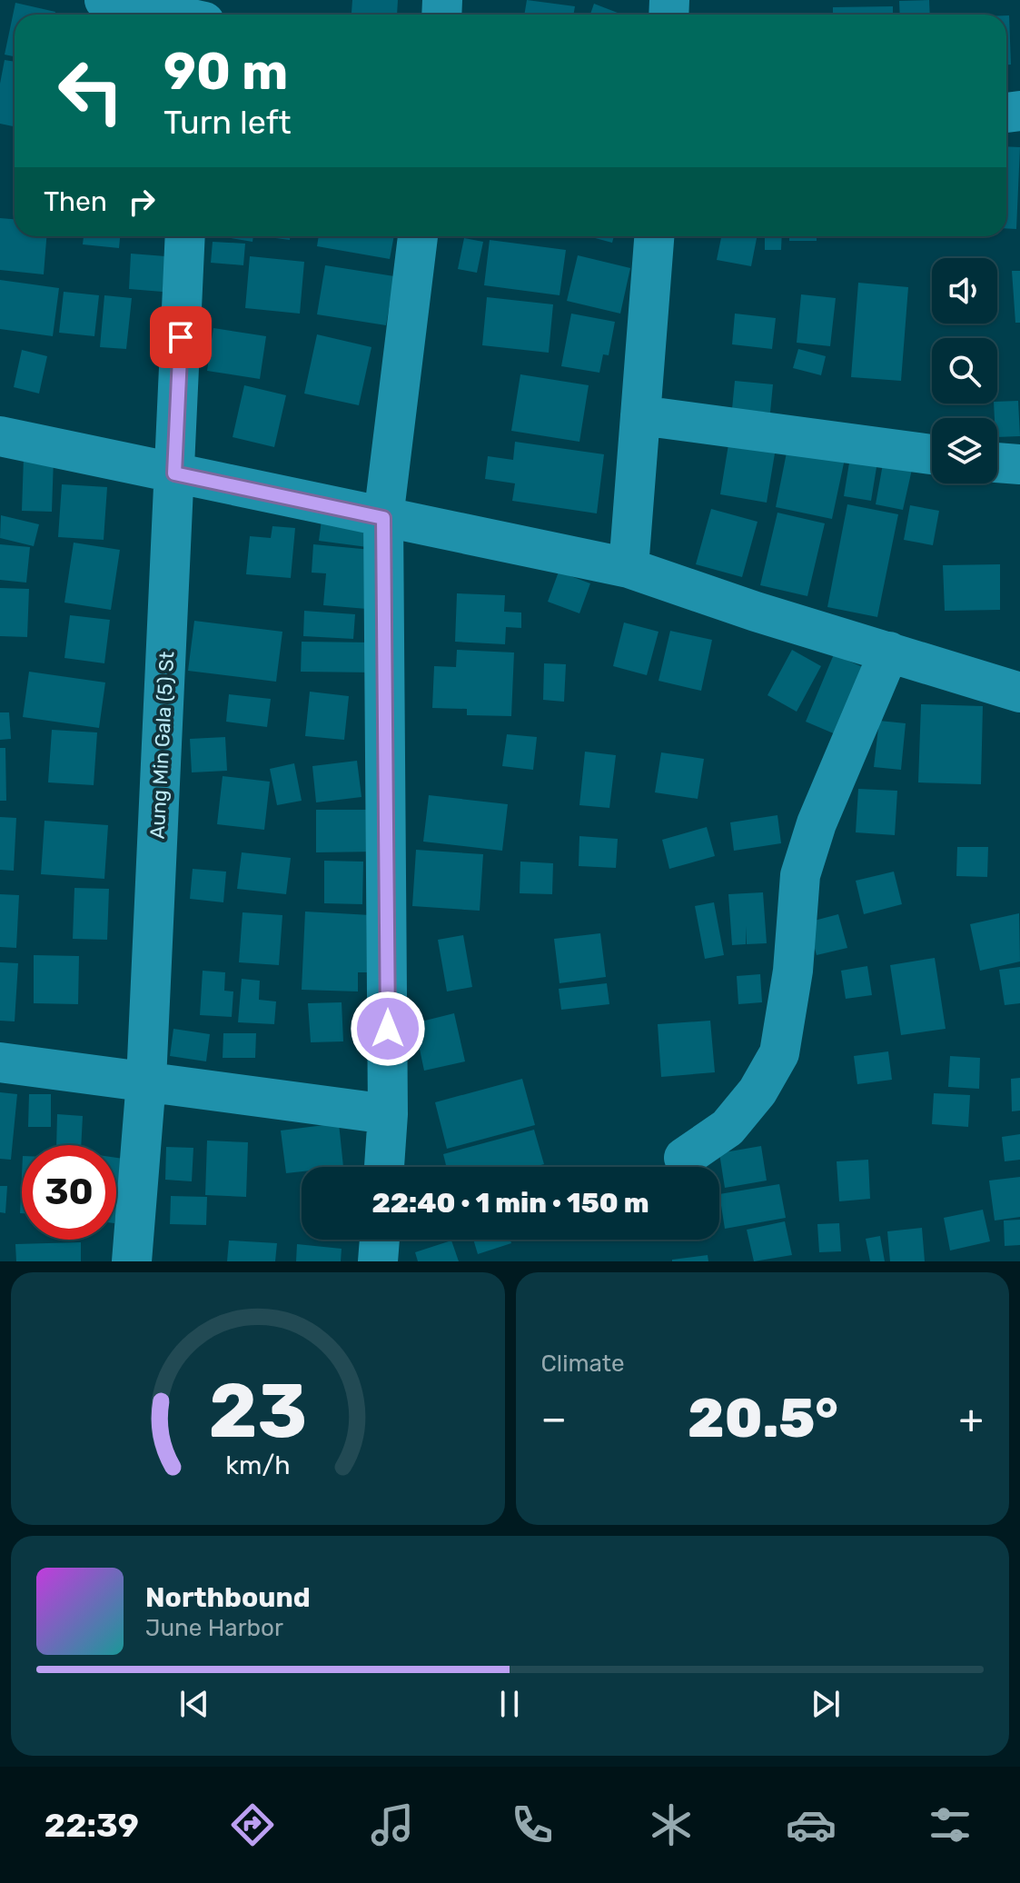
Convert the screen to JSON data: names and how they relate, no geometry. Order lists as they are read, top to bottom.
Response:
{
  "streets": {
    "street": ["Aung Min Gala (5) St"]
  },
  "page": {
    "turn": ["90 m", "Turn left"],
    "then": "Then",
    "limit": "30",
    "trip": "22:40 · 1 min · 150 m",
    "tile": "Climate",
    "heat": ["−", "20.5°", "+"],
    "song": ["Northbound", "June Harbor"],
    "tabs": "22:39",
    "gauge": ["23", "km/h"]
  }
}
